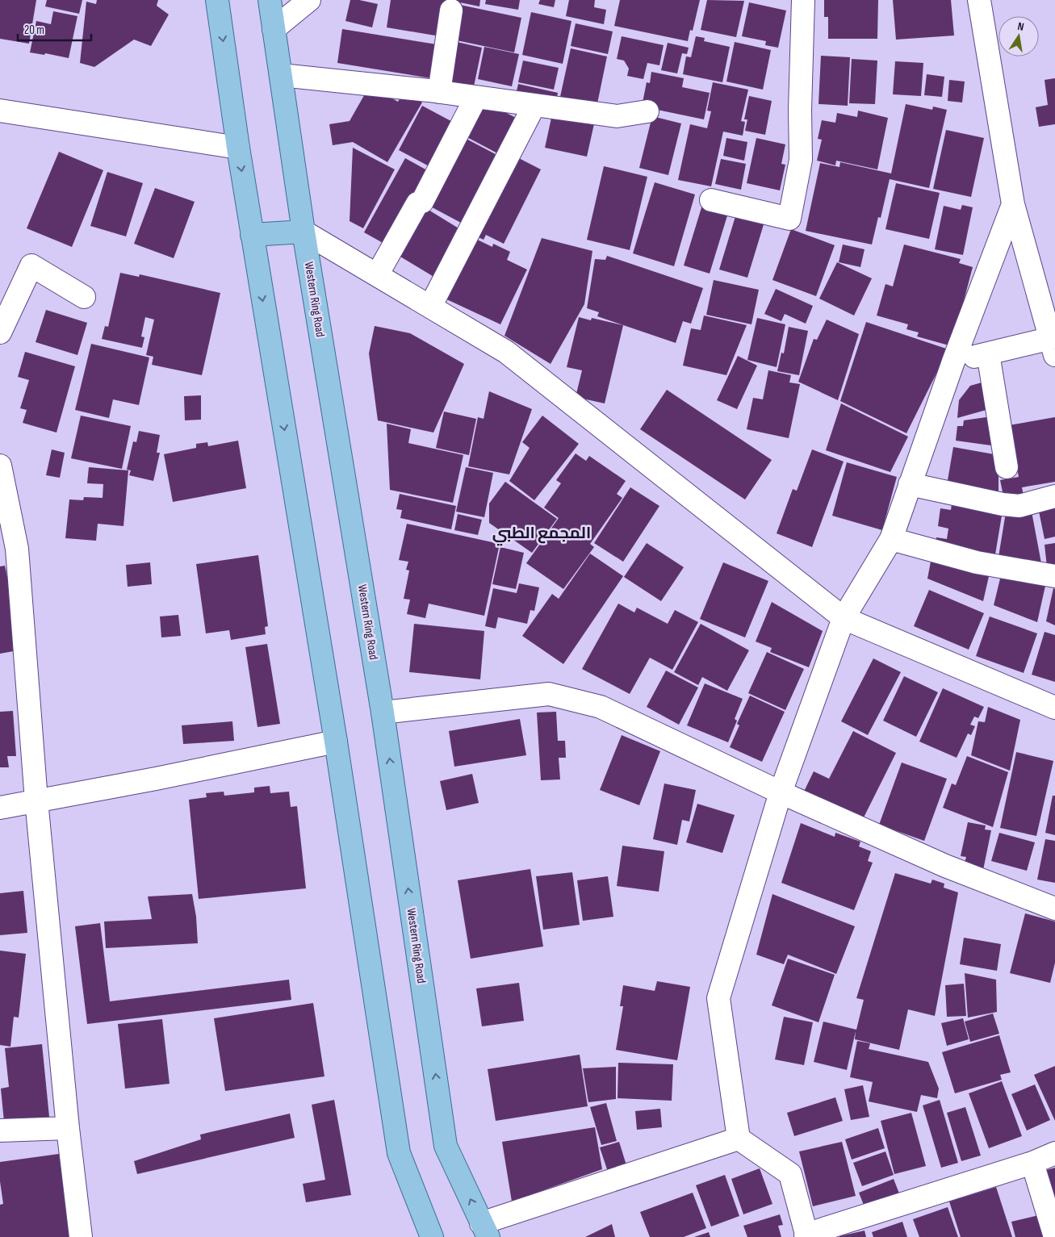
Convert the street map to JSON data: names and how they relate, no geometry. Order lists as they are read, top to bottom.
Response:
{
  "streets": {
    "main road": ["Western Ring Road"]
  },
  "districts": ["المجمع الطبي"],
  "scale_bar": "20 m",
  "north": "top"
}
